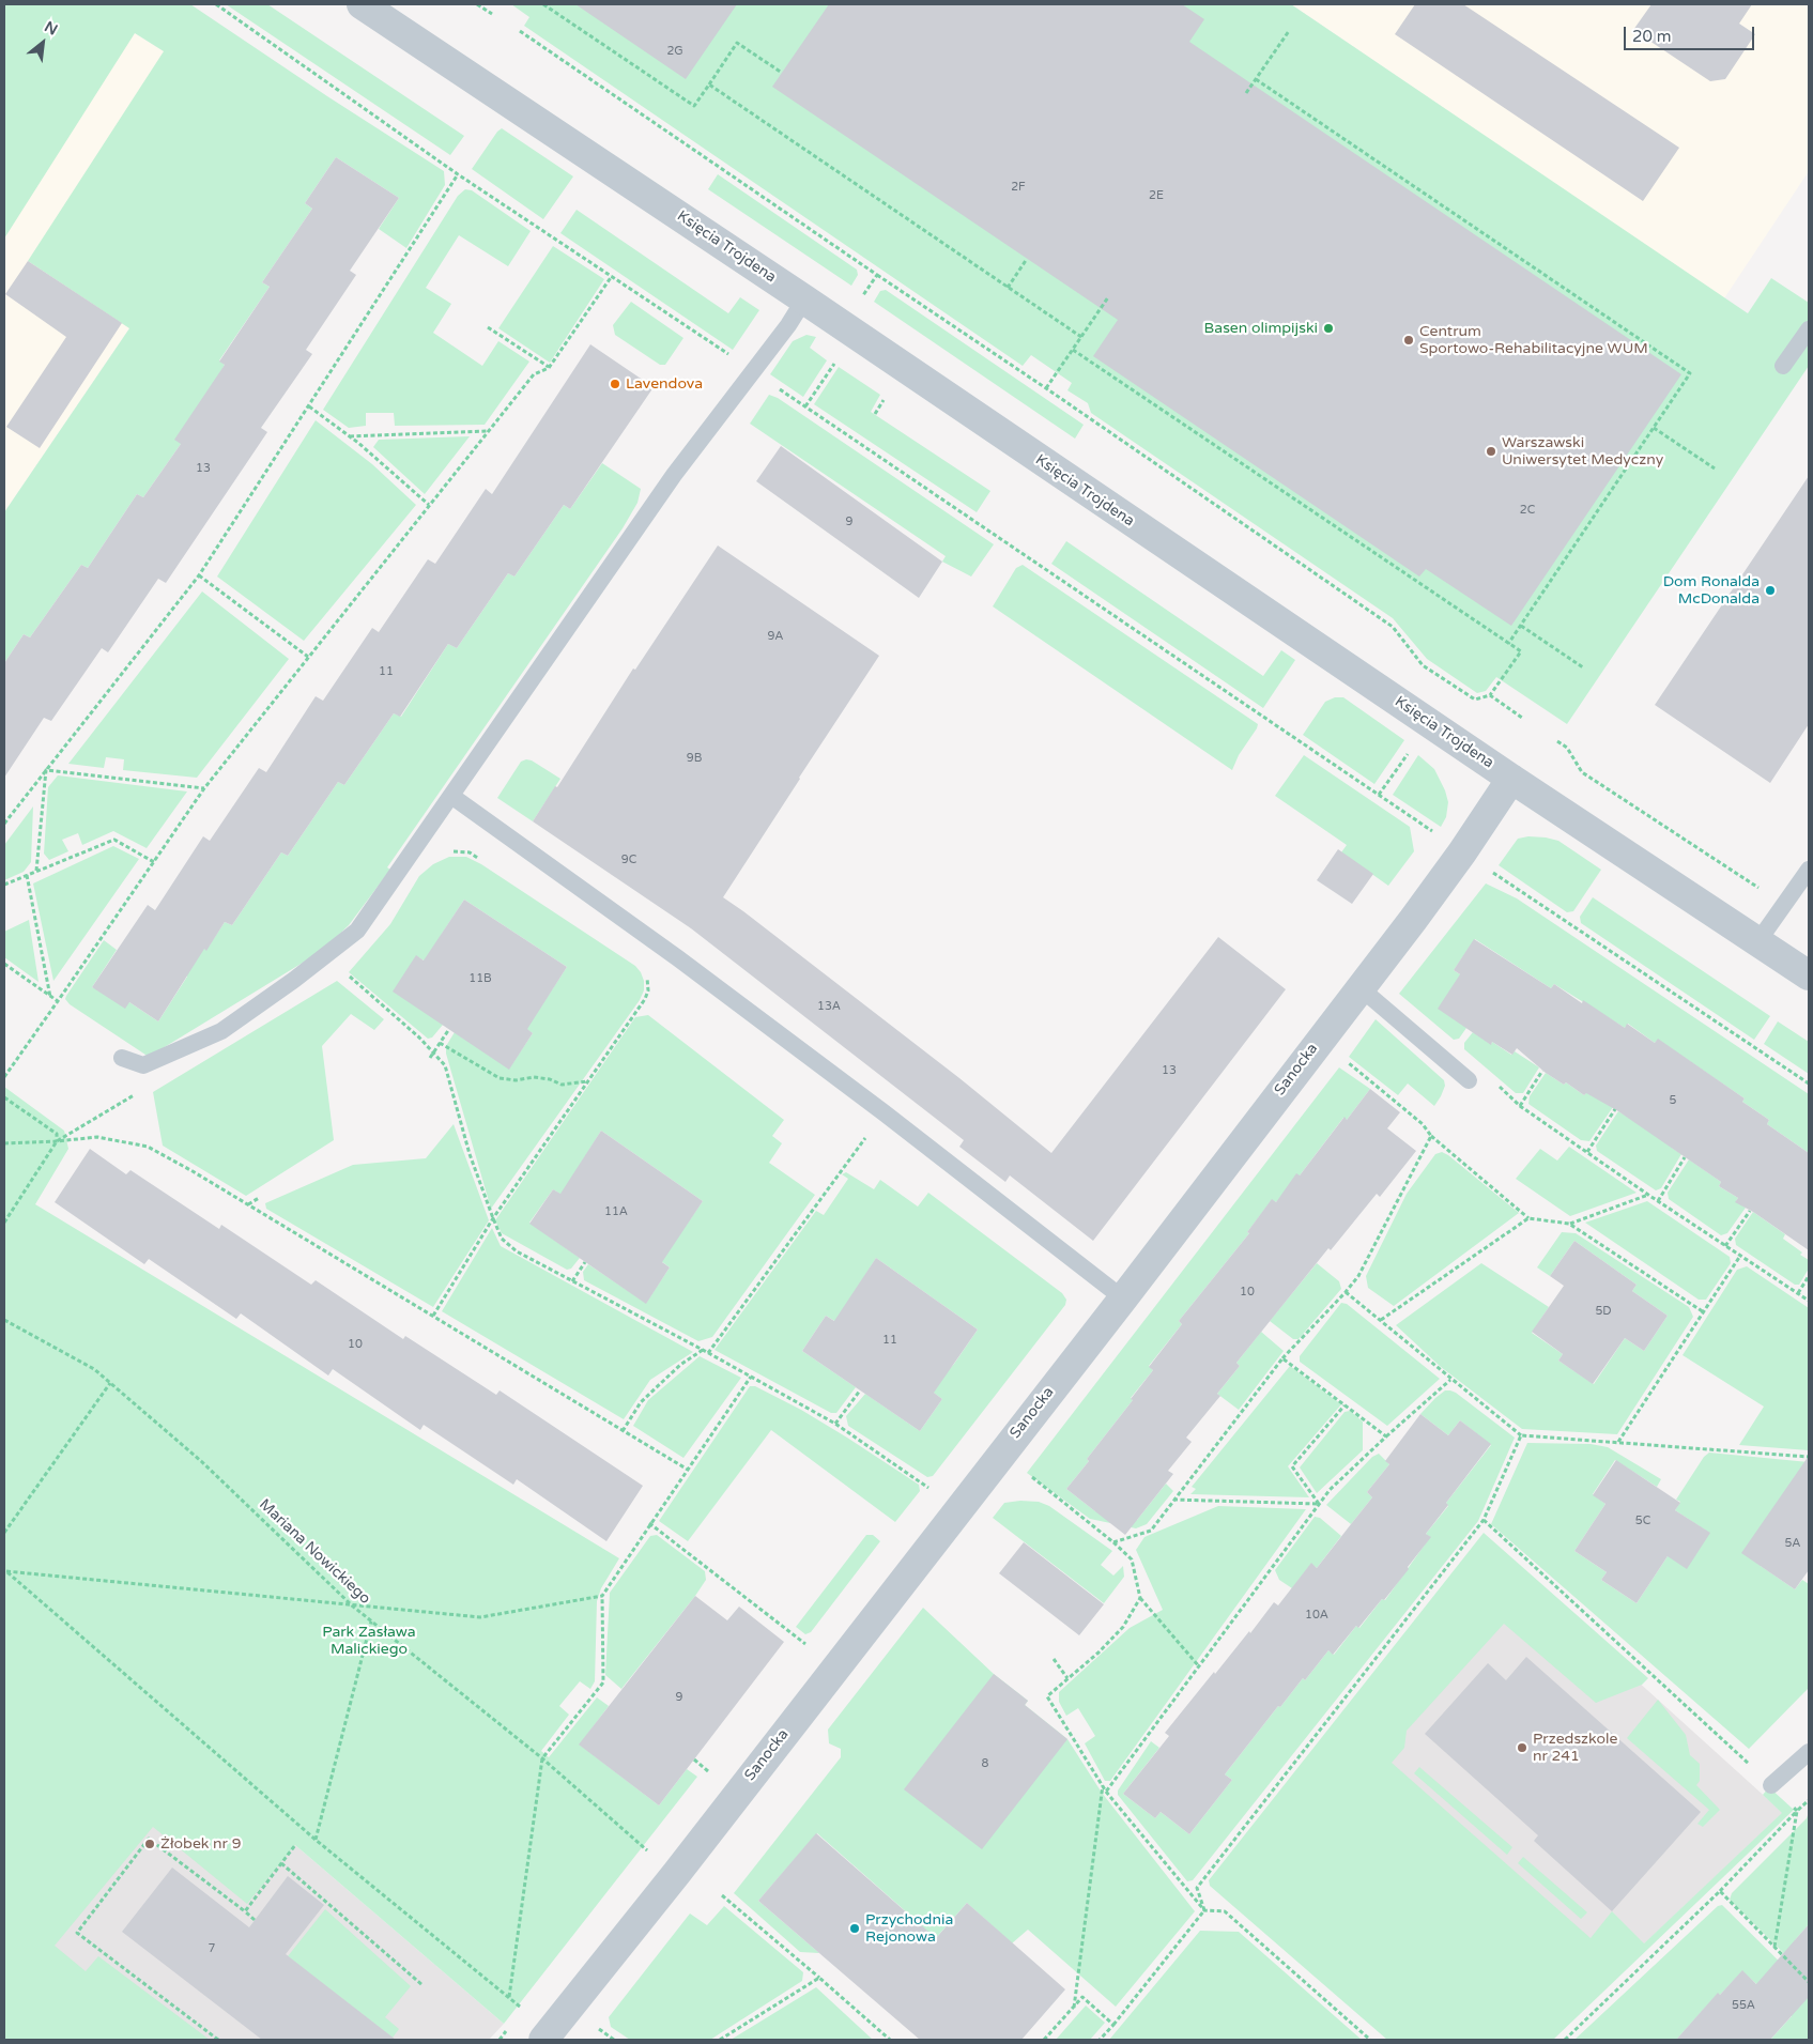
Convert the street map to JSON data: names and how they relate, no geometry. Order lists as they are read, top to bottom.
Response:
{
  "streets": {
    "street": ["Księcia Trojdena", "Sanocka"],
    "path": ["Mariana Nowickiego"]
  },
  "crossings": [
    ["Księcia Trojdena", "Sanocka"],
    ["Sanocka", "Mariana Nowickiego"]
  ],
  "parks": ["Park Zasława Malickiego"],
  "places": [
    "Basen olimpijski",
    "Centrum Sportowo-Rehabilitacyjne WUM",
    "Lavendova",
    "Warszawski Uniwersytet Medyczny",
    "Dom Ronalda McDonalda",
    "Przedszkole nr 241",
    "Żłobek nr 9",
    "Przychodnia Rejonowa"
  ],
  "house_numbers": [
    "2G",
    "2F",
    "2E",
    "13",
    "2C",
    "9",
    "9A",
    "11",
    "9B",
    "9C",
    "11B",
    "13A",
    "13",
    "5",
    "11A",
    "10",
    "5D",
    "11",
    "10",
    "5C",
    "5A",
    "10A",
    "9",
    "8",
    "7",
    "55A"
  ],
  "scale_bar": "20 m",
  "north": "top right"
}
